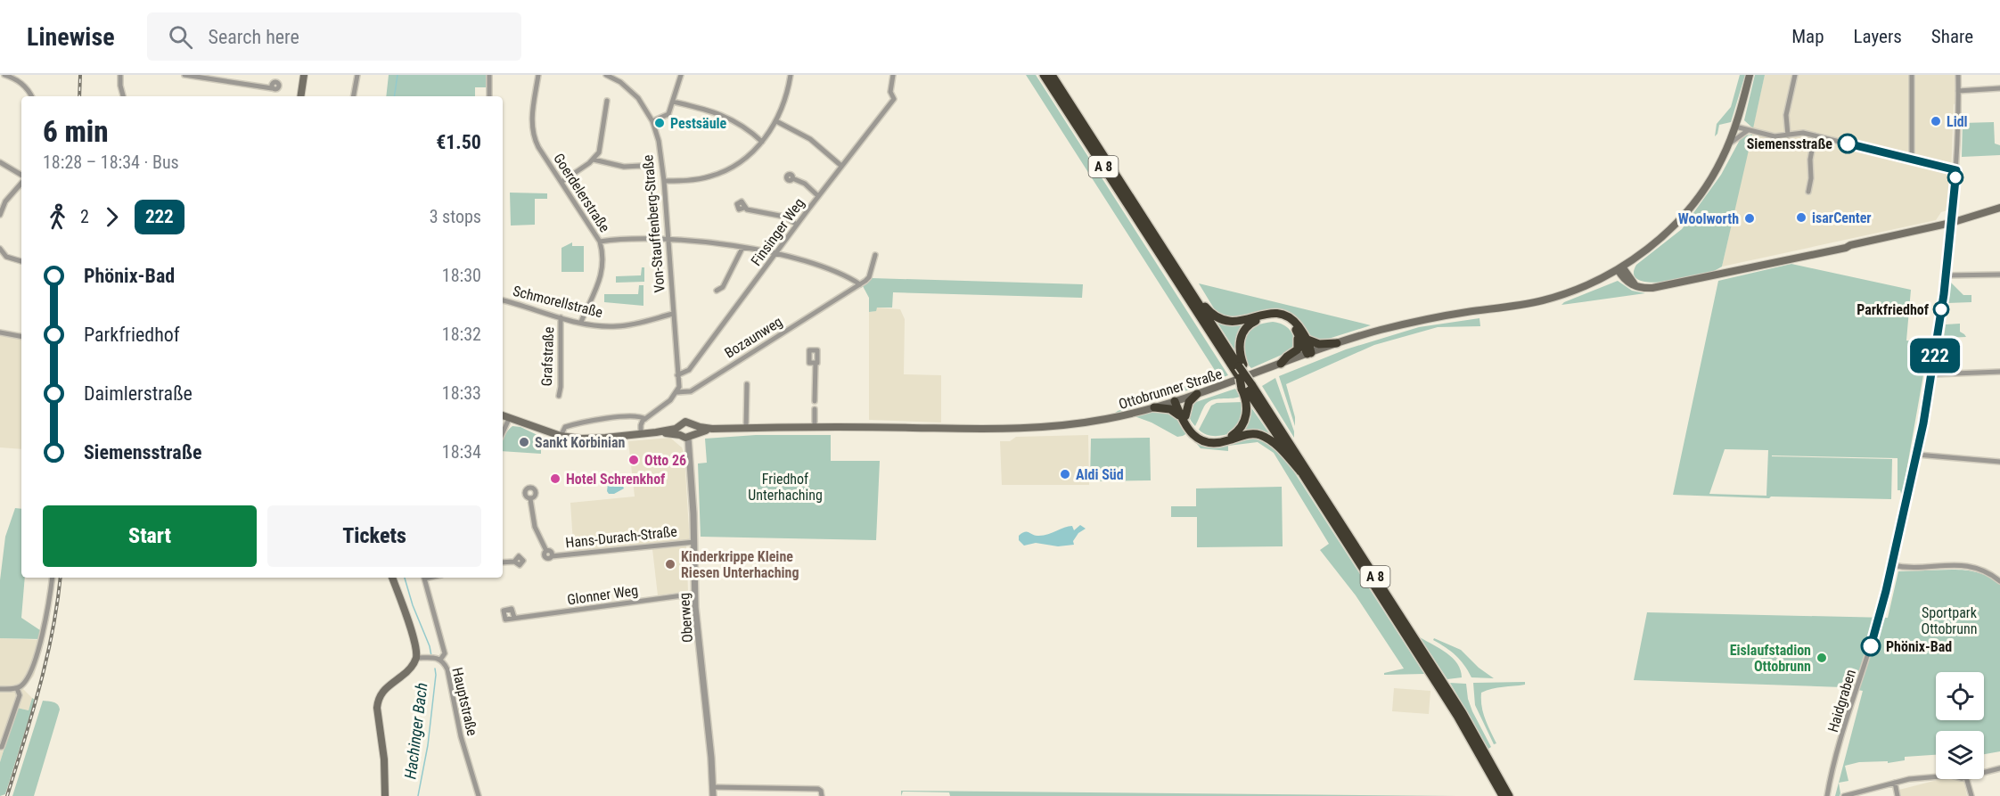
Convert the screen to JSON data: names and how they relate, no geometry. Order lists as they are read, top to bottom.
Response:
{
  "streets": {
    "highway": ["A 8"],
    "main road": ["Ottobrunner Straße"],
    "street": [
      "Goerdelerstraße",
      "Von-Stauffenberg-Straße",
      "Finsinger Weg",
      "Schmorellstraße",
      "Bozaunweg",
      "Grafstraße",
      "Hans-Durach-Straße",
      "Glonner Weg",
      "Oberweg",
      "Haidgraben",
      "Hauptstraße"
    ]
  },
  "crossings": [
    ["Goerdelerstraße", "Schmorellstraße"],
    ["Von-Stauffenberg-Straße", "Finsinger Weg"],
    ["Von-Stauffenberg-Straße", "Schmorellstraße"],
    ["Von-Stauffenberg-Straße", "Bozaunweg"],
    ["Schmorellstraße", "Grafstraße"],
    ["Ottobrunner Straße", "Oberweg"],
    ["Hans-Durach-Straße", "Oberweg"],
    ["Glonner Weg", "Oberweg"]
  ],
  "water": ["Hachinger Bach"],
  "parks": ["Friedhof Unterhaching", "Sportpark Ottobrunn"],
  "places": [
    "Lidl",
    "Pestsäule",
    "Siemensstraße",
    "isarCenter",
    "Woolworth",
    "Parkfriedhof",
    "Sankt Korbinian",
    "Otto 26",
    "Aldi Süd",
    "Hotel Schrenkhof",
    "Kinderkrippe Kleine Riesen Unterhaching",
    "Phönix-Bad",
    "Eislaufstadion Ottobrunn"
  ],
  "lines": ["bus line 222"],
  "page": {
    "header": "Linewise",
    "search": "Search here",
    "nav": ["Map", "Layers", "Share"],
    "on_map": "222",
    "heading": ["6 min", "18:28 – 18:34 · Bus", "€1.50"],
    "legs": ["2", "222", "3 stops"],
    "list": [
      {
        "name": "Phönix-Bad",
        "value": "18:30"
      },
      {
        "name": "Parkfriedhof",
        "value": "18:32"
      },
      {
        "name": "Daimlerstraße",
        "value": "18:33"
      },
      {
        "name": "Siemensstraße",
        "value": "18:34"
      }
    ],
    "buttons": ["Start", "Tickets"]
  }
}
